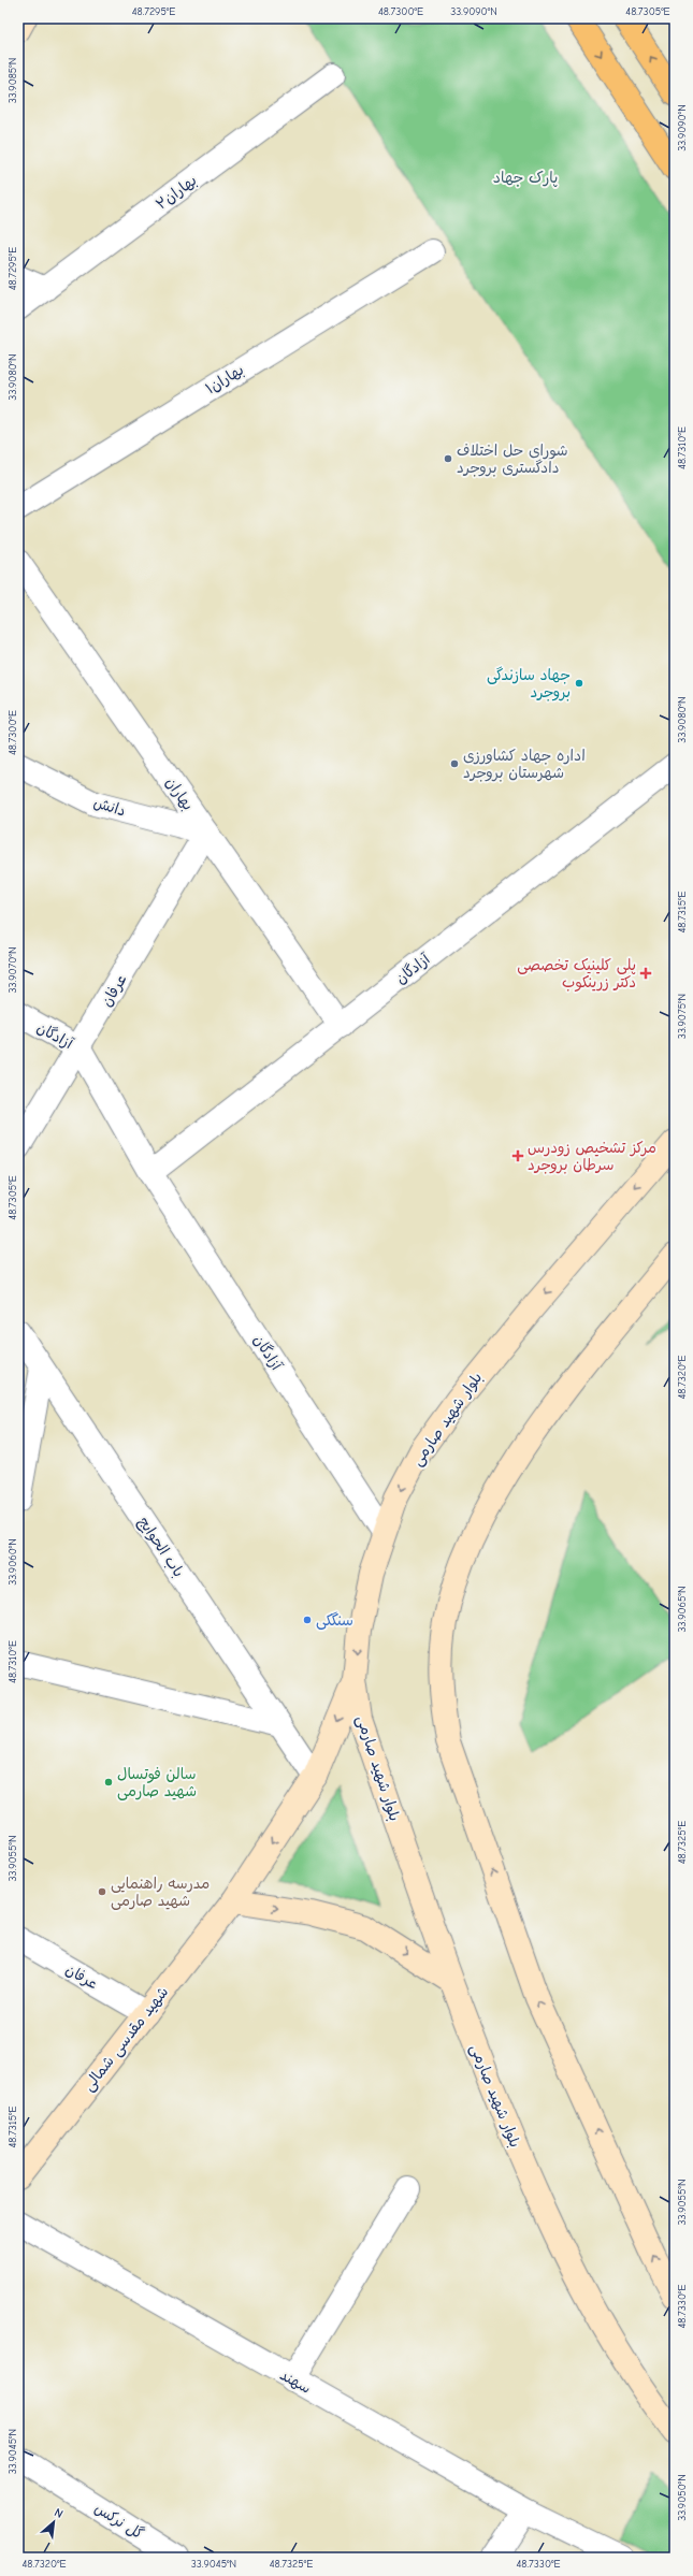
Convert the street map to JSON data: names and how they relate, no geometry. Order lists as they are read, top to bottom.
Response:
{
  "streets": {
    "main road": ["بلوار شهید صارمی", "شهید مقدسی شمالی"],
    "street": [
      "بهاران۲",
      "بهاران۱",
      "بهاران",
      "دانش",
      "آزادگان",
      "عرفان",
      "باب الحوایج",
      "سهند",
      "گل نرکس"
    ]
  },
  "crossings": [
    ["بهاران", "دانش"],
    ["بهاران", "آزادگان"],
    ["بهاران", "عرفان"],
    ["دانش", "عرفان"],
    ["آزادگان", "عرفان"],
    ["آزادگان", "بلوار شهید صارمی"],
    ["عرفان", "شهید مقدسی شمالی"],
    ["بلوار شهید صارمی", "شهید مقدسی شمالی"],
    ["باب الحوایج", "شهید مقدسی شمالی"]
  ],
  "one_way": ["بلوار شهید صارمی", "شهید مقدسی شمالی"],
  "parks": ["پارک جهاد"],
  "places": {
    "other": [
      "شورای حل اختلاف دادگستری بروجرد",
      "جهاد سازندگی بروجرد",
      "اداره جهاد کشاورزی شهرستان بروجرد",
      "سنگکی",
      "سالن فوتسال شهید صارمی",
      "مدرسه راهنمایی شهید صارمی"
    ],
    "health": ["پلی کلینیک تخصصی دکتر زرینکوب", "مرکز تشخیص زودرس سرطان بروجرد"]
  },
  "north": "top right",
  "coordinates": [
    "48.7295°E",
    "48.7300°E",
    "33.9090°N",
    "48.7305°E",
    "33.9085°N",
    "33.9080°N",
    "48.7310°E",
    "48.7315°E",
    "33.9070°N",
    "33.9075°N",
    "48.7320°E",
    "33.9060°N",
    "33.9065°N",
    "48.7325°E",
    "33.9055°N",
    "48.7330°E",
    "33.9045°N",
    "33.9050°N"
  ]
}
